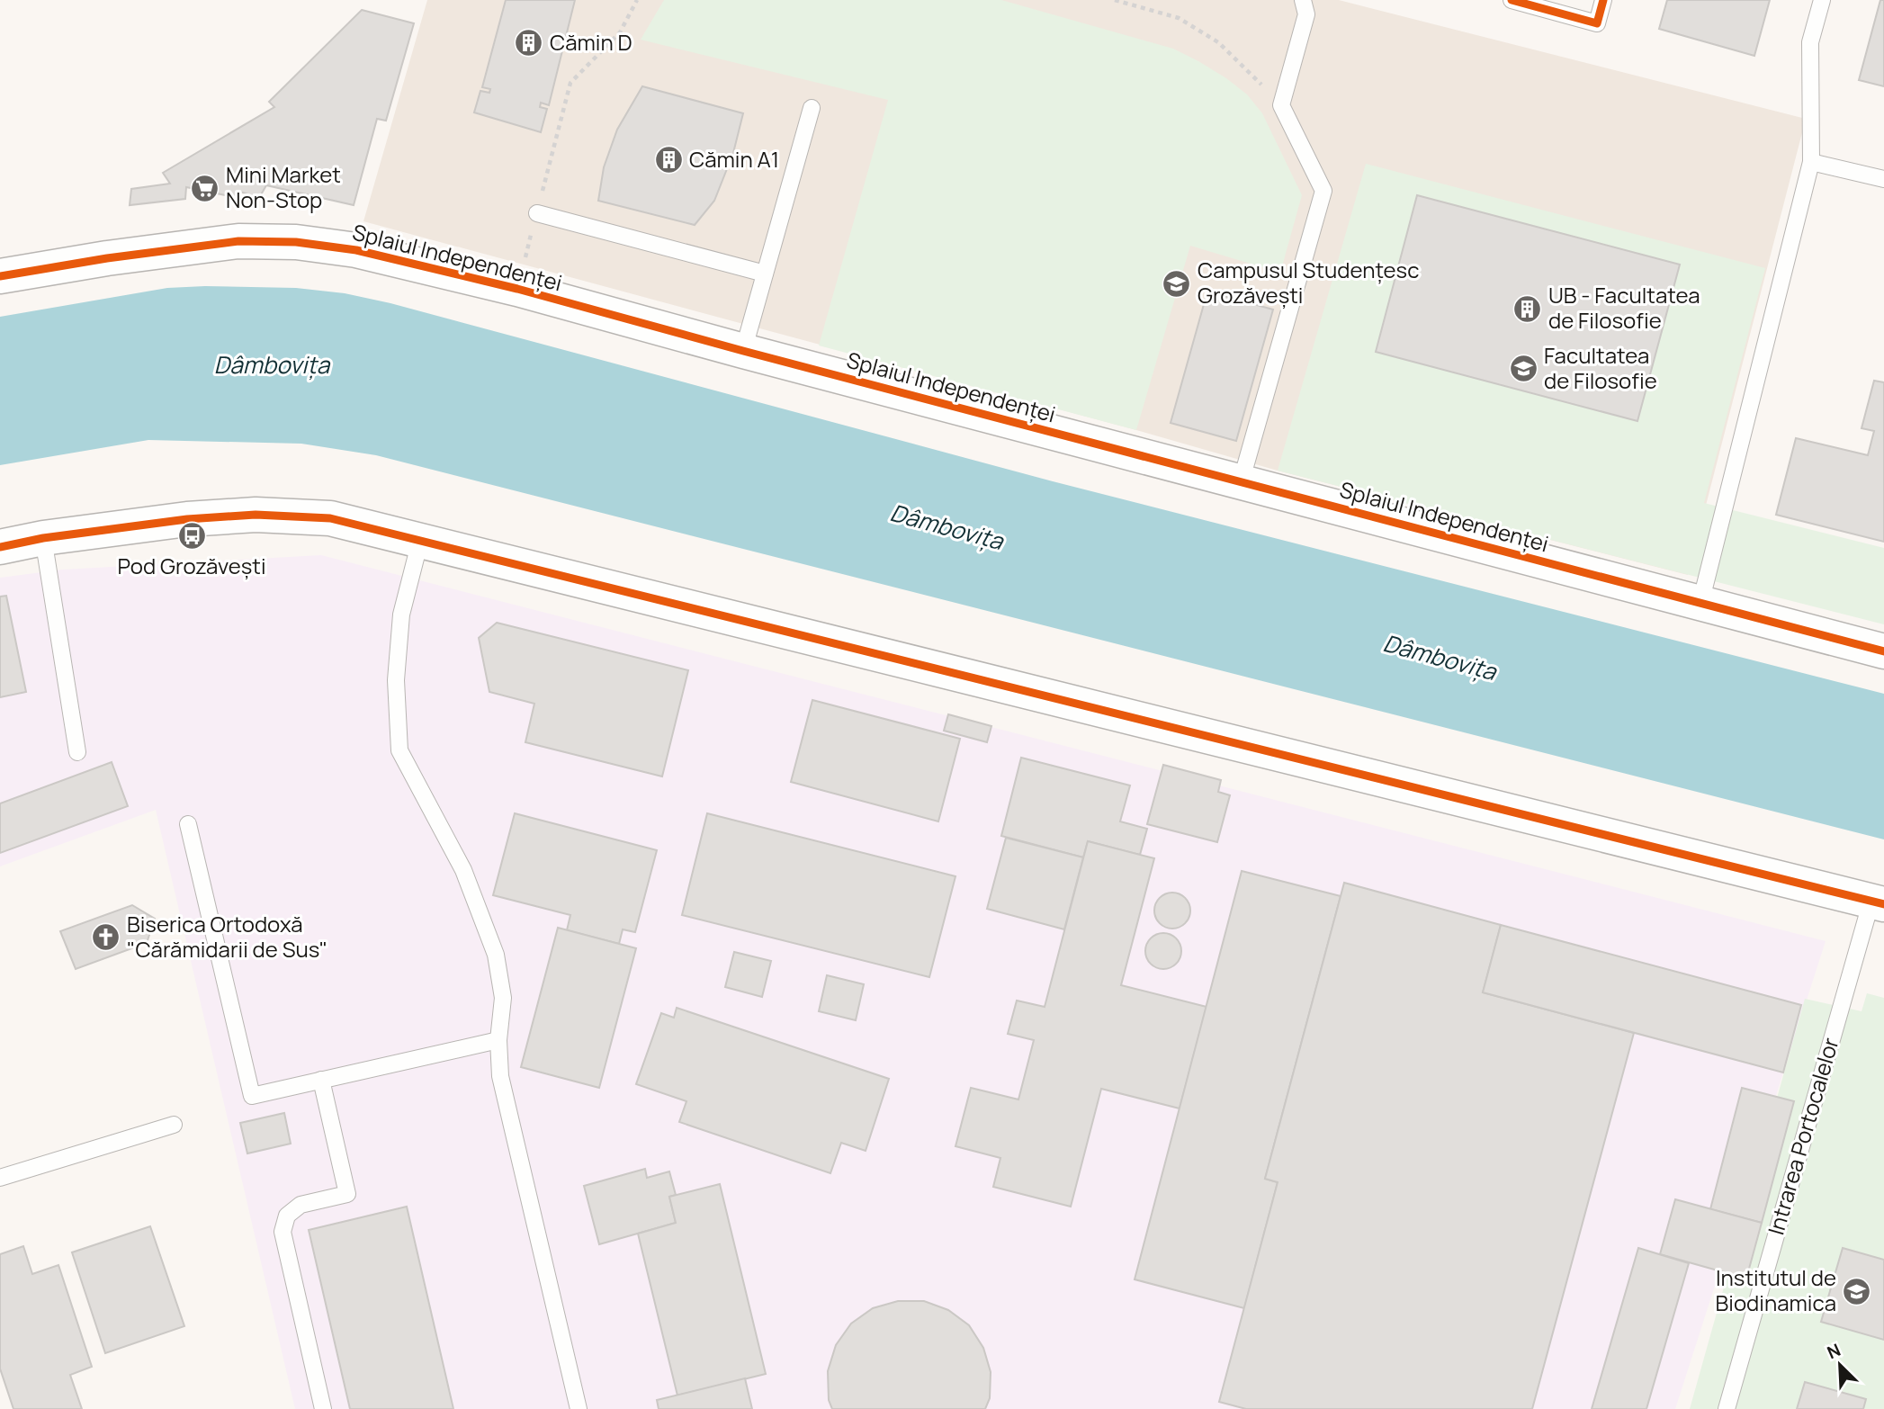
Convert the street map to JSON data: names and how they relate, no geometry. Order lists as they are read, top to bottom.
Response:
{
  "streets": {
    "main road": ["Splaiul Independenței"],
    "lane": ["Intrarea Portocalelor"]
  },
  "water": ["Dâmbovița"],
  "places": {
    "building": ["Cămin D", "Cămin A1", "UB - Facultatea de Filosofie"],
    "supermarket": ["Mini Market Non-Stop"],
    "school or university": ["Campusul Studențesc Grozăvești", "Facultatea de Filosofie", "Institutul de Biodinamica"],
    "bus stop": ["Pod Grozăvești"],
    "church": ["Biserica Ortodoxă \"Cărămidarii de Sus\""]
  },
  "north": "top left"
}
